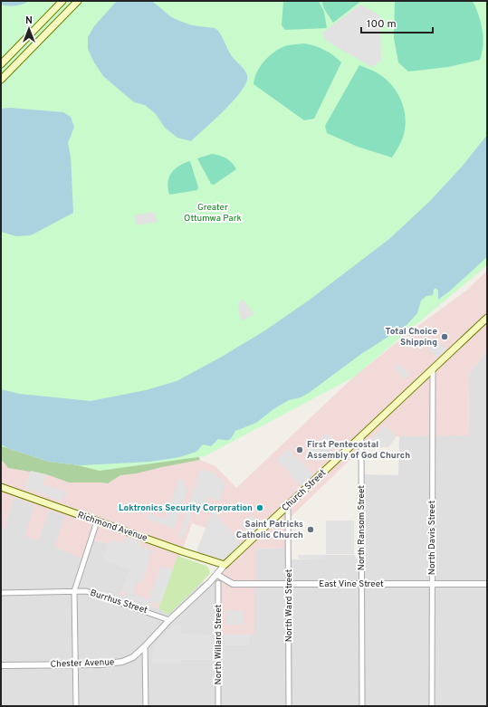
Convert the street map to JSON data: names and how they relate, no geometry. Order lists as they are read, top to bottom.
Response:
{
  "streets": {
    "main road": ["Church Street", "Richmond Avenue"],
    "street": [
      "North Ransom Street",
      "North Davis Street",
      "East Vine Street",
      "Burrhus Street",
      "North Ward Street",
      "North Willard Street",
      "Chester Avenue"
    ]
  },
  "crossings": [
    ["Church Street", "Richmond Avenue"],
    ["Church Street", "North Ransom Street"],
    ["Church Street", "North Davis Street"],
    ["Church Street", "East Vine Street"],
    ["Church Street", "Burrhus Street"],
    ["Church Street", "North Ward Street"],
    ["Church Street", "Chester Avenue"],
    ["North Ransom Street", "East Vine Street"],
    ["North Davis Street", "East Vine Street"],
    ["East Vine Street", "North Ward Street"],
    ["Burrhus Street", "Chester Avenue"]
  ],
  "parks": ["Greater Ottumwa Park"],
  "places": [
    "Total Choice Shipping",
    "First Pentecostal Assembly of God Church",
    "Loktronics Security Corporation",
    "Saint Patricks Catholic Church"
  ],
  "scale_bar": "100 m",
  "north": "top"
}
